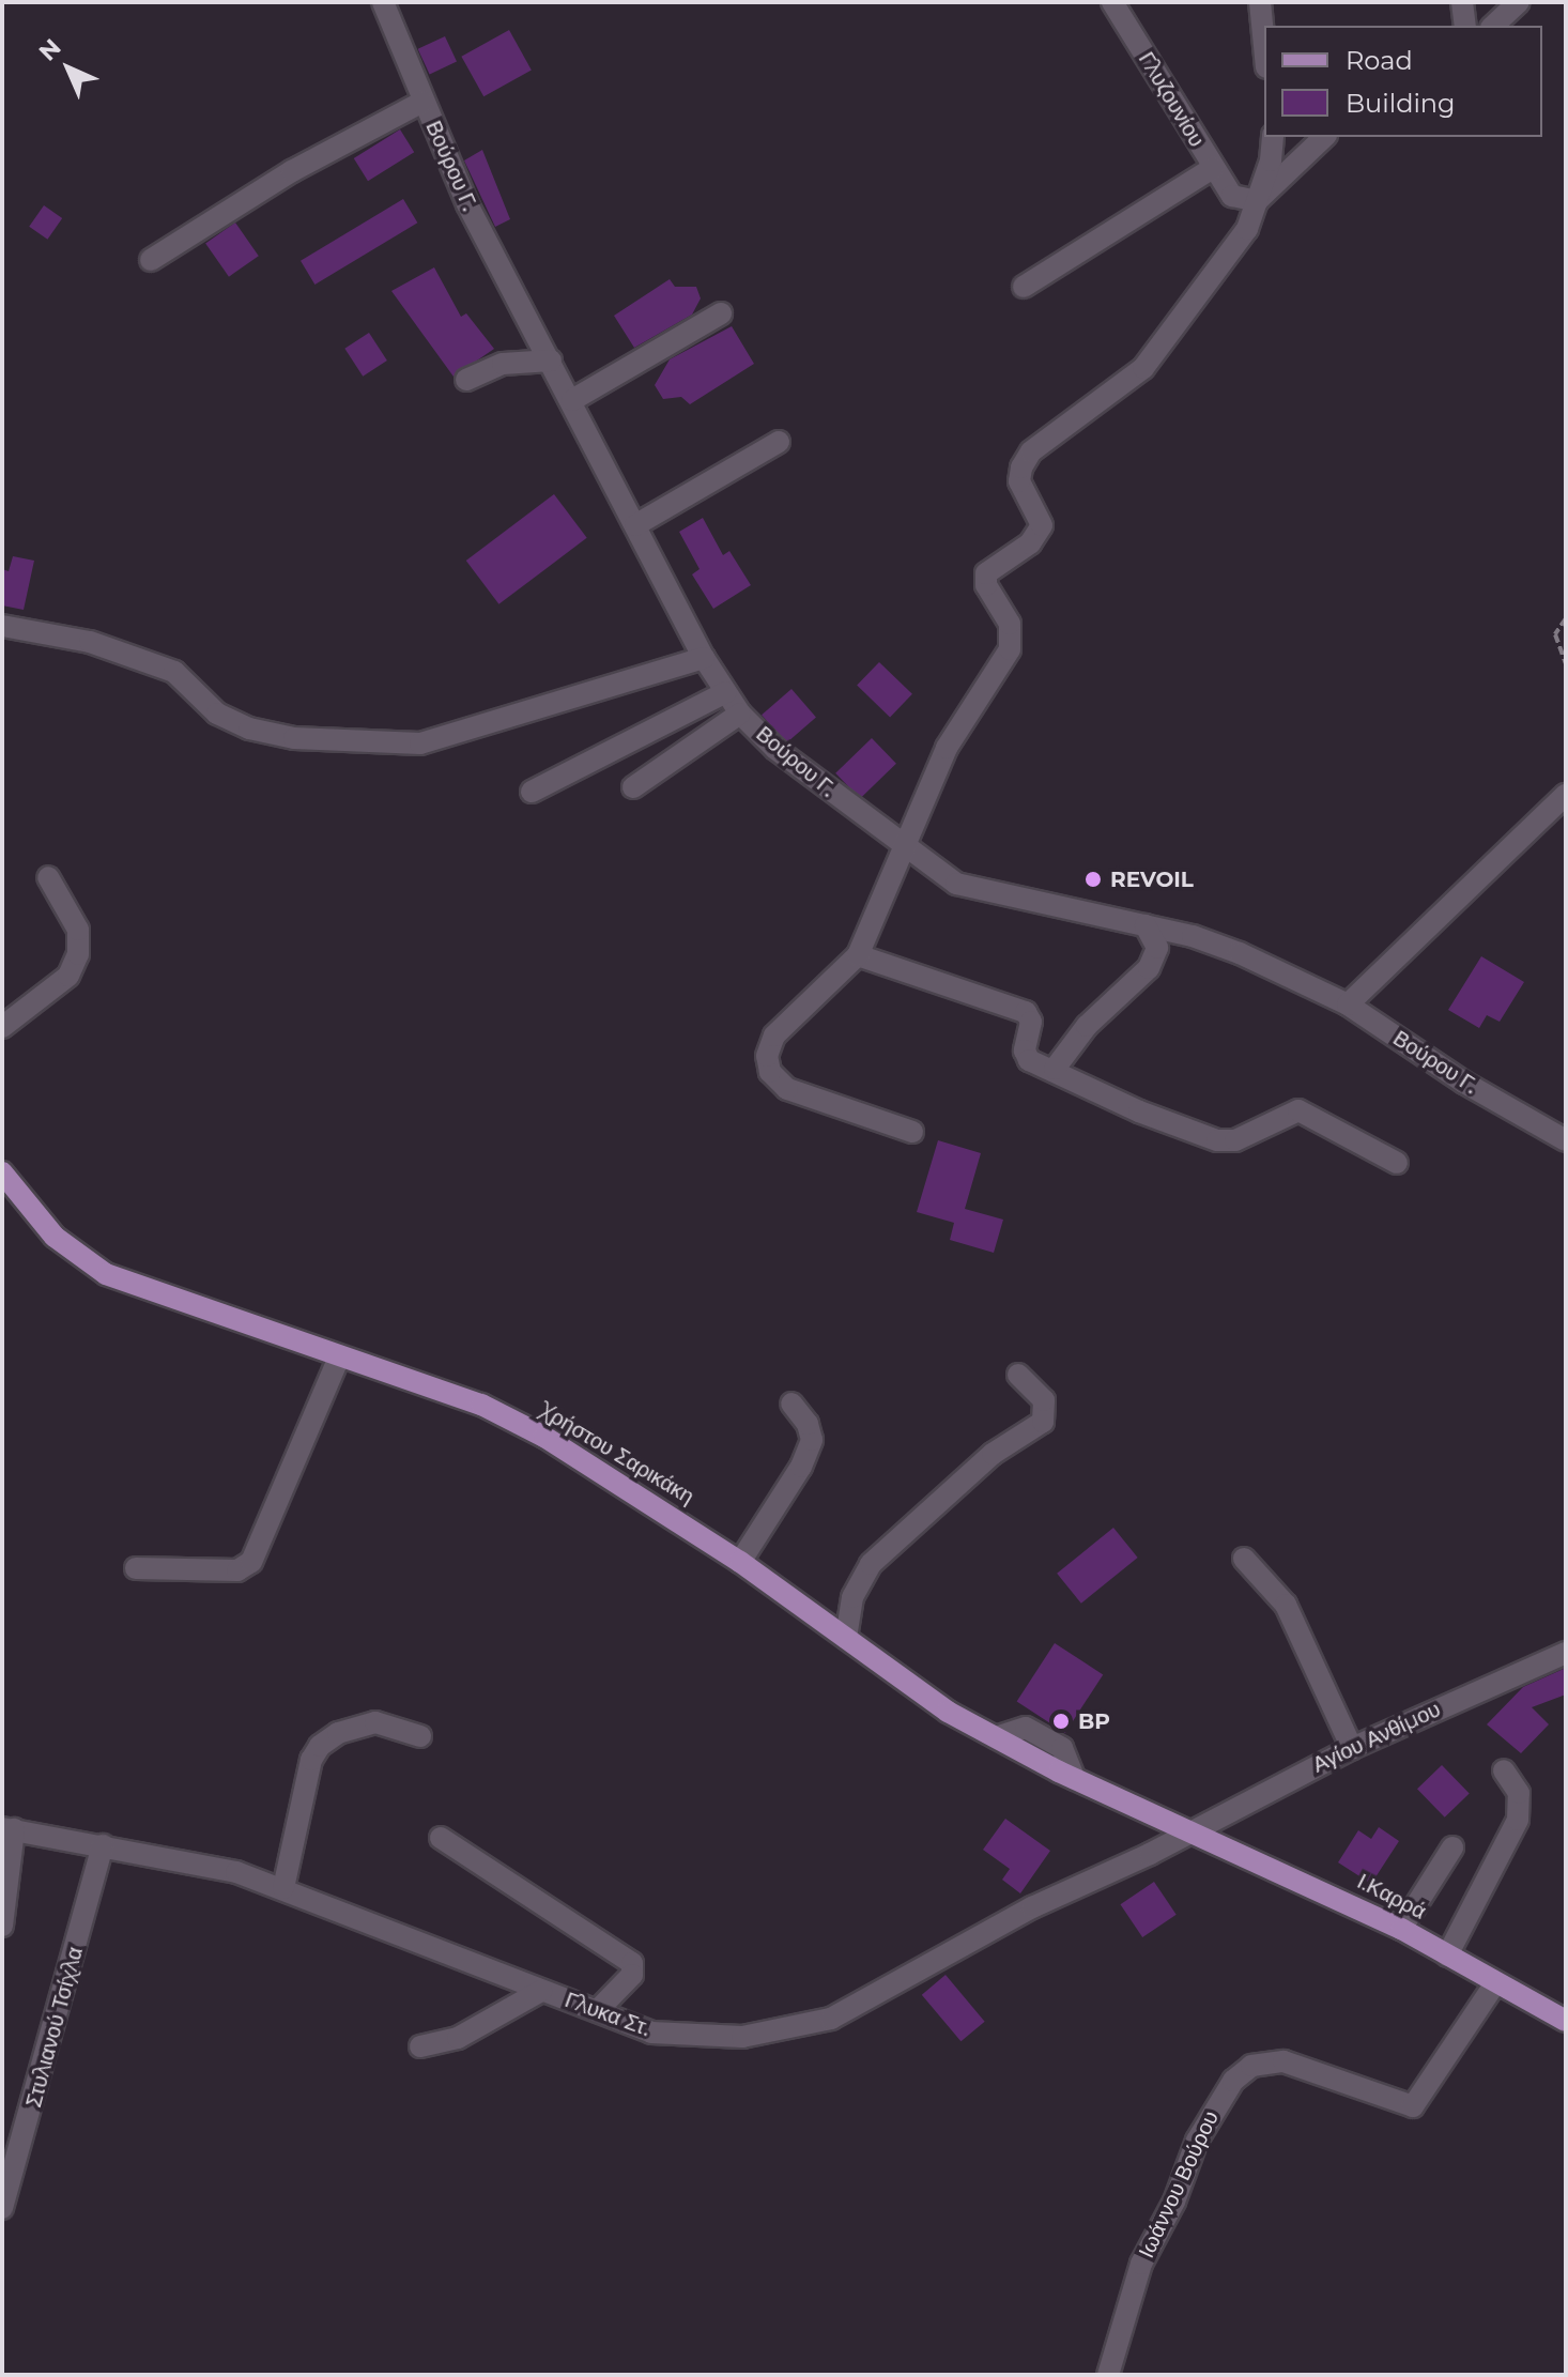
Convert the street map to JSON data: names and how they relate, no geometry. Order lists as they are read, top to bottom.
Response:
{
  "streets": {
    "main road": ["Χρήστου Σαρικάκη", "Ι.Καρρά"],
    "street": [
      "Γλυζουνίου",
      "Βούρου Γ.",
      "Αγίου Ανθίμου",
      "Γλυκα Στ.",
      "Στυλιανού Τσίχλα",
      "Ιωάννου Βούρου"
    ]
  },
  "crossings": [
    ["Χρήστου Σαρικάκη", "Αγίου Ανθίμου"],
    ["Χρήστου Σαρικάκη", "Ι.Καρρά"],
    ["Χρήστου Σαρικάκη", "Γλυκα Στ."],
    ["Αγίου Ανθίμου", "Ι.Καρρά"],
    ["Αγίου Ανθίμου", "Γλυκα Στ."],
    ["Ι.Καρρά", "Γλυκα Στ."],
    ["Ι.Καρρά", "Ιωάννου Βούρου"],
    ["Γλυκα Στ.", "Στυλιανού Τσίχλα"]
  ],
  "places": ["REVOIL", "BP"],
  "legend": ["Road", "Building"],
  "north": "top left"
}
